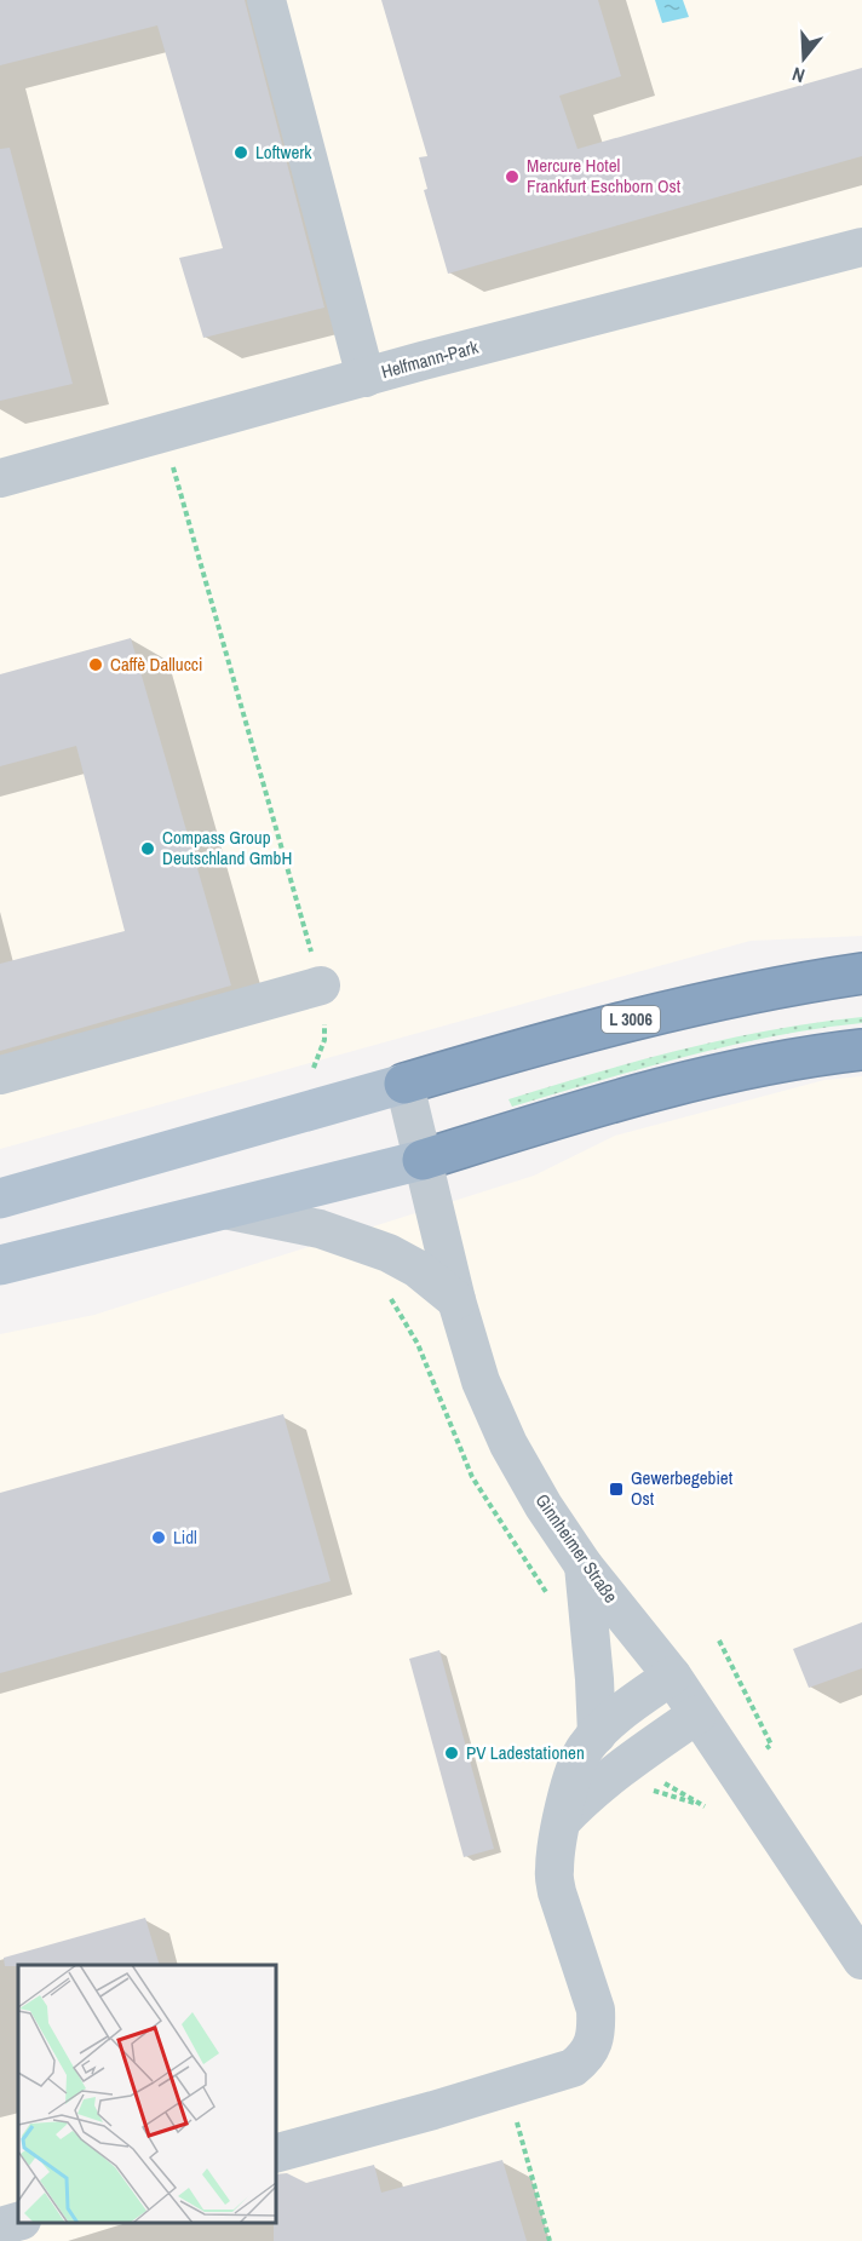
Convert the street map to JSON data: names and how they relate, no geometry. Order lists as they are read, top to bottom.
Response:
{
  "streets": {
    "highway": ["L 3006"],
    "street": ["Helfmann-Park", "Ginnheimer Straße"]
  },
  "crossings": [
    ["L 3006", "Ginnheimer Straße"]
  ],
  "places": {
    "other": [
      "Loftwerk",
      "Mercure Hotel Frankfurt Eschborn Ost",
      "Caffè Dallucci",
      "Compass Group Deutschland GmbH",
      "Lidl",
      "PV Ladestationen"
    ],
    "transit": ["Gewerbegebiet Ost"]
  },
  "north": "bottom"
}
